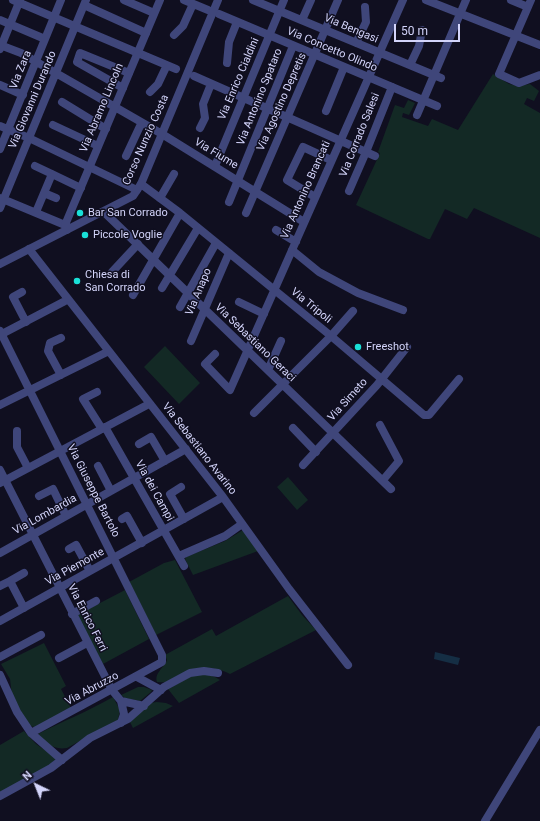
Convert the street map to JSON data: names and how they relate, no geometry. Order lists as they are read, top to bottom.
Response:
{
  "streets": {
    "street": [
      "Via Bengasi",
      "Via Concetto Olindo",
      "Via Zara",
      "Via Enrico Cialdini",
      "Via Antonino Spataro",
      "Via Giovanni Durando",
      "Via Agostino Depretis",
      "Via Abramo Lincoln",
      "Via Corrado Salesi",
      "Corso Nunzio Costa",
      "Via Fiume",
      "Via Antonino Brancati",
      "Via Anapo",
      "Via Tripoli",
      "Via Sebastiano Geraci",
      "Via Simeto",
      "Via Sebastiano Avarino",
      "Via Giuseppe Bartolo",
      "Via dei Campi",
      "Via Lombardia",
      "Via Piemonte",
      "Via Enrico Ferri",
      "Via Abruzzo"
    ]
  },
  "crossings": [
    ["Via Bengasi", "Via Enrico Cialdini"],
    ["Via Bengasi", "Via Agostino Depretis"],
    ["Via Bengasi", "Via Antonino Brancati"],
    ["Via Concetto Olindo", "Via Enrico Cialdini"],
    ["Via Concetto Olindo", "Via Antonino Spataro"],
    ["Via Concetto Olindo", "Via Agostino Depretis"],
    ["Via Concetto Olindo", "Via Corrado Salesi"],
    ["Via Concetto Olindo", "Via Antonino Brancati"],
    ["Via Zara", "Via Fiume"],
    ["Via Zara", "Via Tripoli"],
    ["Via Enrico Cialdini", "Via Fiume"],
    ["Via Antonino Spataro", "Via Fiume"],
    ["Via Giovanni Durando", "Via Fiume"],
    ["Via Giovanni Durando", "Via Tripoli"],
    ["Via Agostino Depretis", "Via Fiume"],
    ["Via Abramo Lincoln", "Corso Nunzio Costa"],
    ["Via Abramo Lincoln", "Via Fiume"],
    ["Via Abramo Lincoln", "Via Tripoli"],
    ["Corso Nunzio Costa", "Via Fiume"],
    ["Corso Nunzio Costa", "Via Tripoli"],
    ["Corso Nunzio Costa", "Via Sebastiano Geraci"],
    ["Corso Nunzio Costa", "Via Sebastiano Avarino"],
    ["Via Fiume", "Via Antonino Brancati"],
    ["Via Antonino Brancati", "Via Tripoli"],
    ["Via Antonino Brancati", "Via Sebastiano Geraci"],
    ["Via Anapo", "Via Tripoli"],
    ["Via Anapo", "Via Sebastiano Geraci"],
    ["Via Tripoli", "Via Simeto"],
    ["Via Sebastiano Geraci", "Via Simeto"],
    ["Via Sebastiano Avarino", "Via Lombardia"],
    ["Via Sebastiano Avarino", "Via Piemonte"],
    ["Via Giuseppe Bartolo", "Via Lombardia"],
    ["Via Giuseppe Bartolo", "Via Piemonte"],
    ["Via Giuseppe Bartolo", "Via Abruzzo"],
    ["Via dei Campi", "Via Lombardia"],
    ["Via dei Campi", "Via Piemonte"],
    ["Via Lombardia", "Via Enrico Ferri"],
    ["Via Piemonte", "Via Enrico Ferri"],
    ["Via Enrico Ferri", "Via Abruzzo"]
  ],
  "places": [
    "Bar San Corrado",
    "Piccole Voglie",
    "Chiesa di San Corrado",
    "Freeshot"
  ],
  "scale_bar": "50 m",
  "north": "top left"
}
